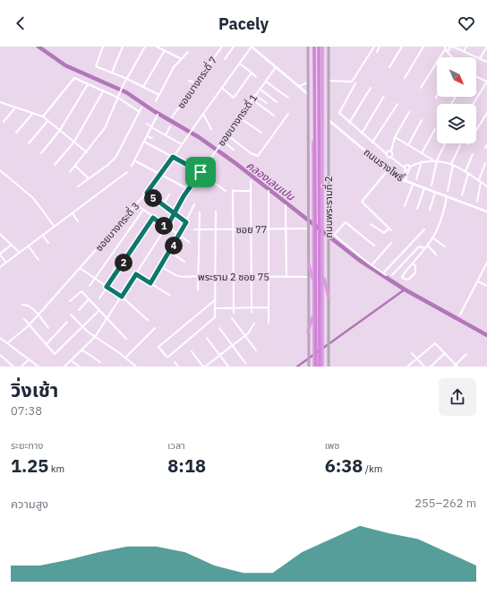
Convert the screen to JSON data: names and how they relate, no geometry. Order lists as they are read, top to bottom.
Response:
{
  "streets": {
    "highway": ["ถนนพระรามที่ 2"],
    "street": [
      "ซอยบางกระดี่ 7",
      "ซอยบางกระดี่ 1",
      "ถนนรางโพธิ์",
      "ซอยบางกระดี่ 3",
      "ซอย 77",
      "พระราม 2 ซอย 75"
    ]
  },
  "crossings": [
    ["ถนนรางโพธิ์", "ถนนพระรามที่ 2"],
    ["ถนนพระรามที่ 2", "ซอย 77"],
    ["ถนนพระรามที่ 2", "พระราม 2 ซอย 75"]
  ],
  "water": ["คลองเลนเปน"],
  "north": "bottom right",
  "page": {
    "header": "Pacely",
    "pins": [
      "5",
      "1",
      "4",
      "2"
    ],
    "heading": ["วิ่งเช้า", "07:38"],
    "stats": [
      ["ระยะทาง", "1.25 km"],
      ["เวลา", "8:18"],
      ["เพซ", "6:38 /km"]
    ],
    "chart": ["ความสูง", "255–262 m"]
  }
}
